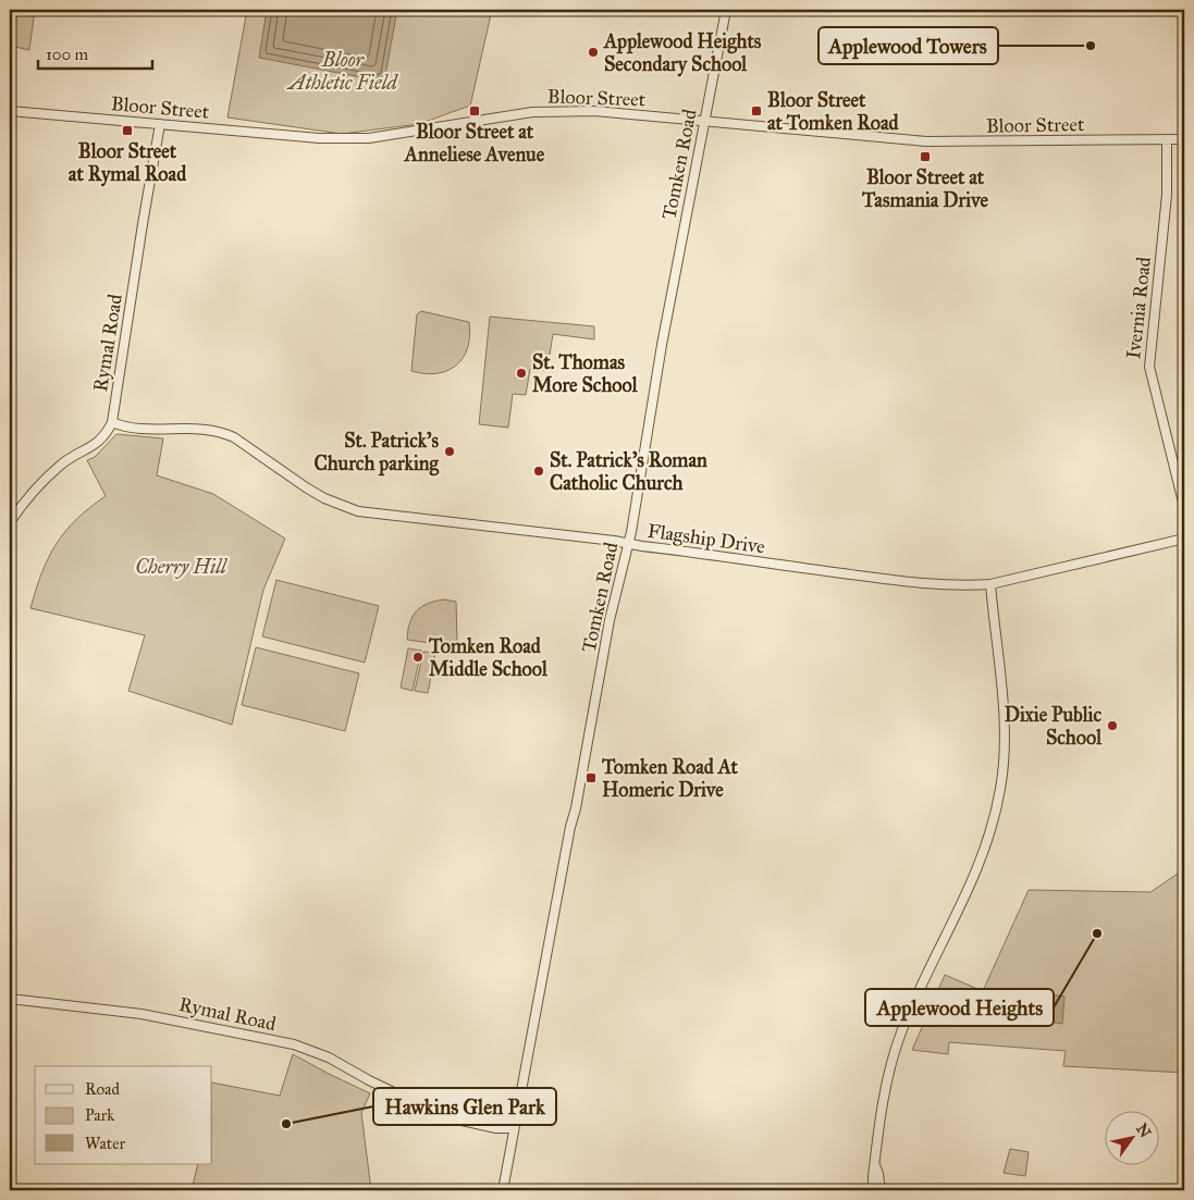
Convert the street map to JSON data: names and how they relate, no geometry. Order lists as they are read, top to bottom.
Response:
{
  "streets": {
    "street": [
      "Bloor Street",
      "Tomken Road",
      "Ivernia Road",
      "Rymal Road",
      "Flagship Drive"
    ]
  },
  "crossings": [
    ["Bloor Street", "Tomken Road"],
    ["Bloor Street", "Ivernia Road"],
    ["Bloor Street", "Rymal Road"],
    ["Tomken Road", "Rymal Road"],
    ["Tomken Road", "Flagship Drive"],
    ["Rymal Road", "Flagship Drive"]
  ],
  "parks": ["Bloor Athletic Field", "Cherry Hill"],
  "places": {
    "other": [
      "Applewood Towers",
      "Applewood Heights Secondary School",
      "St. Thomas More School",
      "St. Patrick's Church parking",
      "St. Patrick's Roman Catholic Church",
      "Tomken Road Middle School",
      "Dixie Public School",
      "Applewood Heights",
      "Hawkins Glen Park"
    ],
    "transit": [
      "Bloor Street at Anneliese Avenue",
      "Bloor Street at Tomken Road",
      "Bloor Street at Rymal Road",
      "Bloor Street at Tasmania Drive",
      "Tomken Road At Homeric Drive"
    ]
  },
  "legend": ["Road", "Park", "Water"],
  "scale_bar": "100 m",
  "north": "top right"
}
